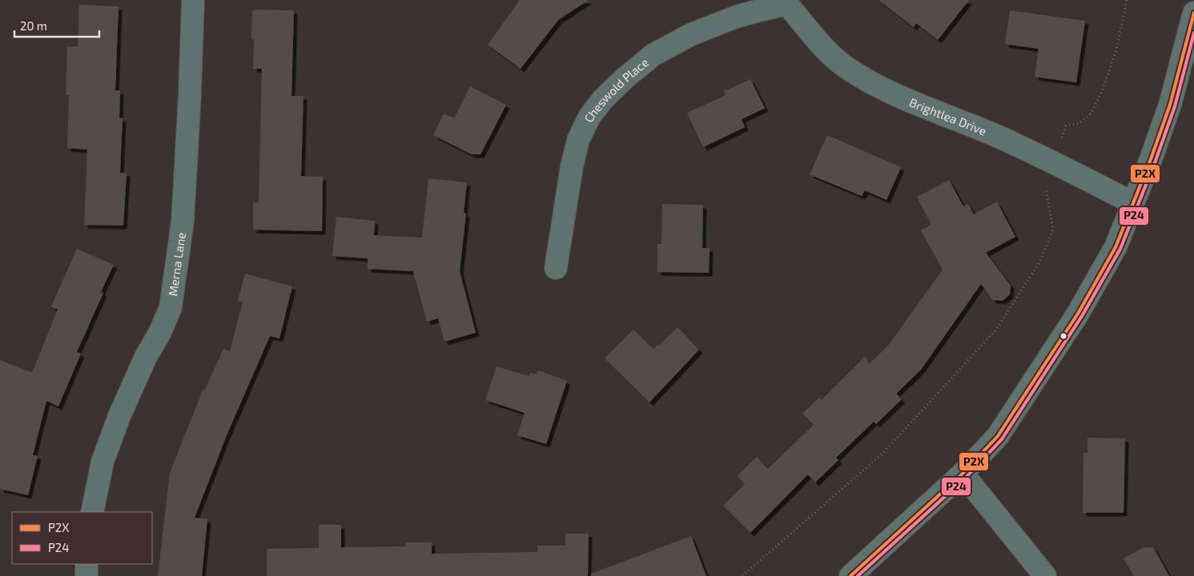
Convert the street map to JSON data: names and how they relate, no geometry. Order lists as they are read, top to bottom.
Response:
{
  "streets": {
    "street": ["Cheswold Place", "Brightlea Drive", "Merna Lane"]
  },
  "crossings": [
    ["Cheswold Place", "Brightlea Drive"]
  ],
  "lines": ["transit line P2X", "transit line P24"],
  "legend": ["P2X", "P24"],
  "scale_bar": "20 m"
}
